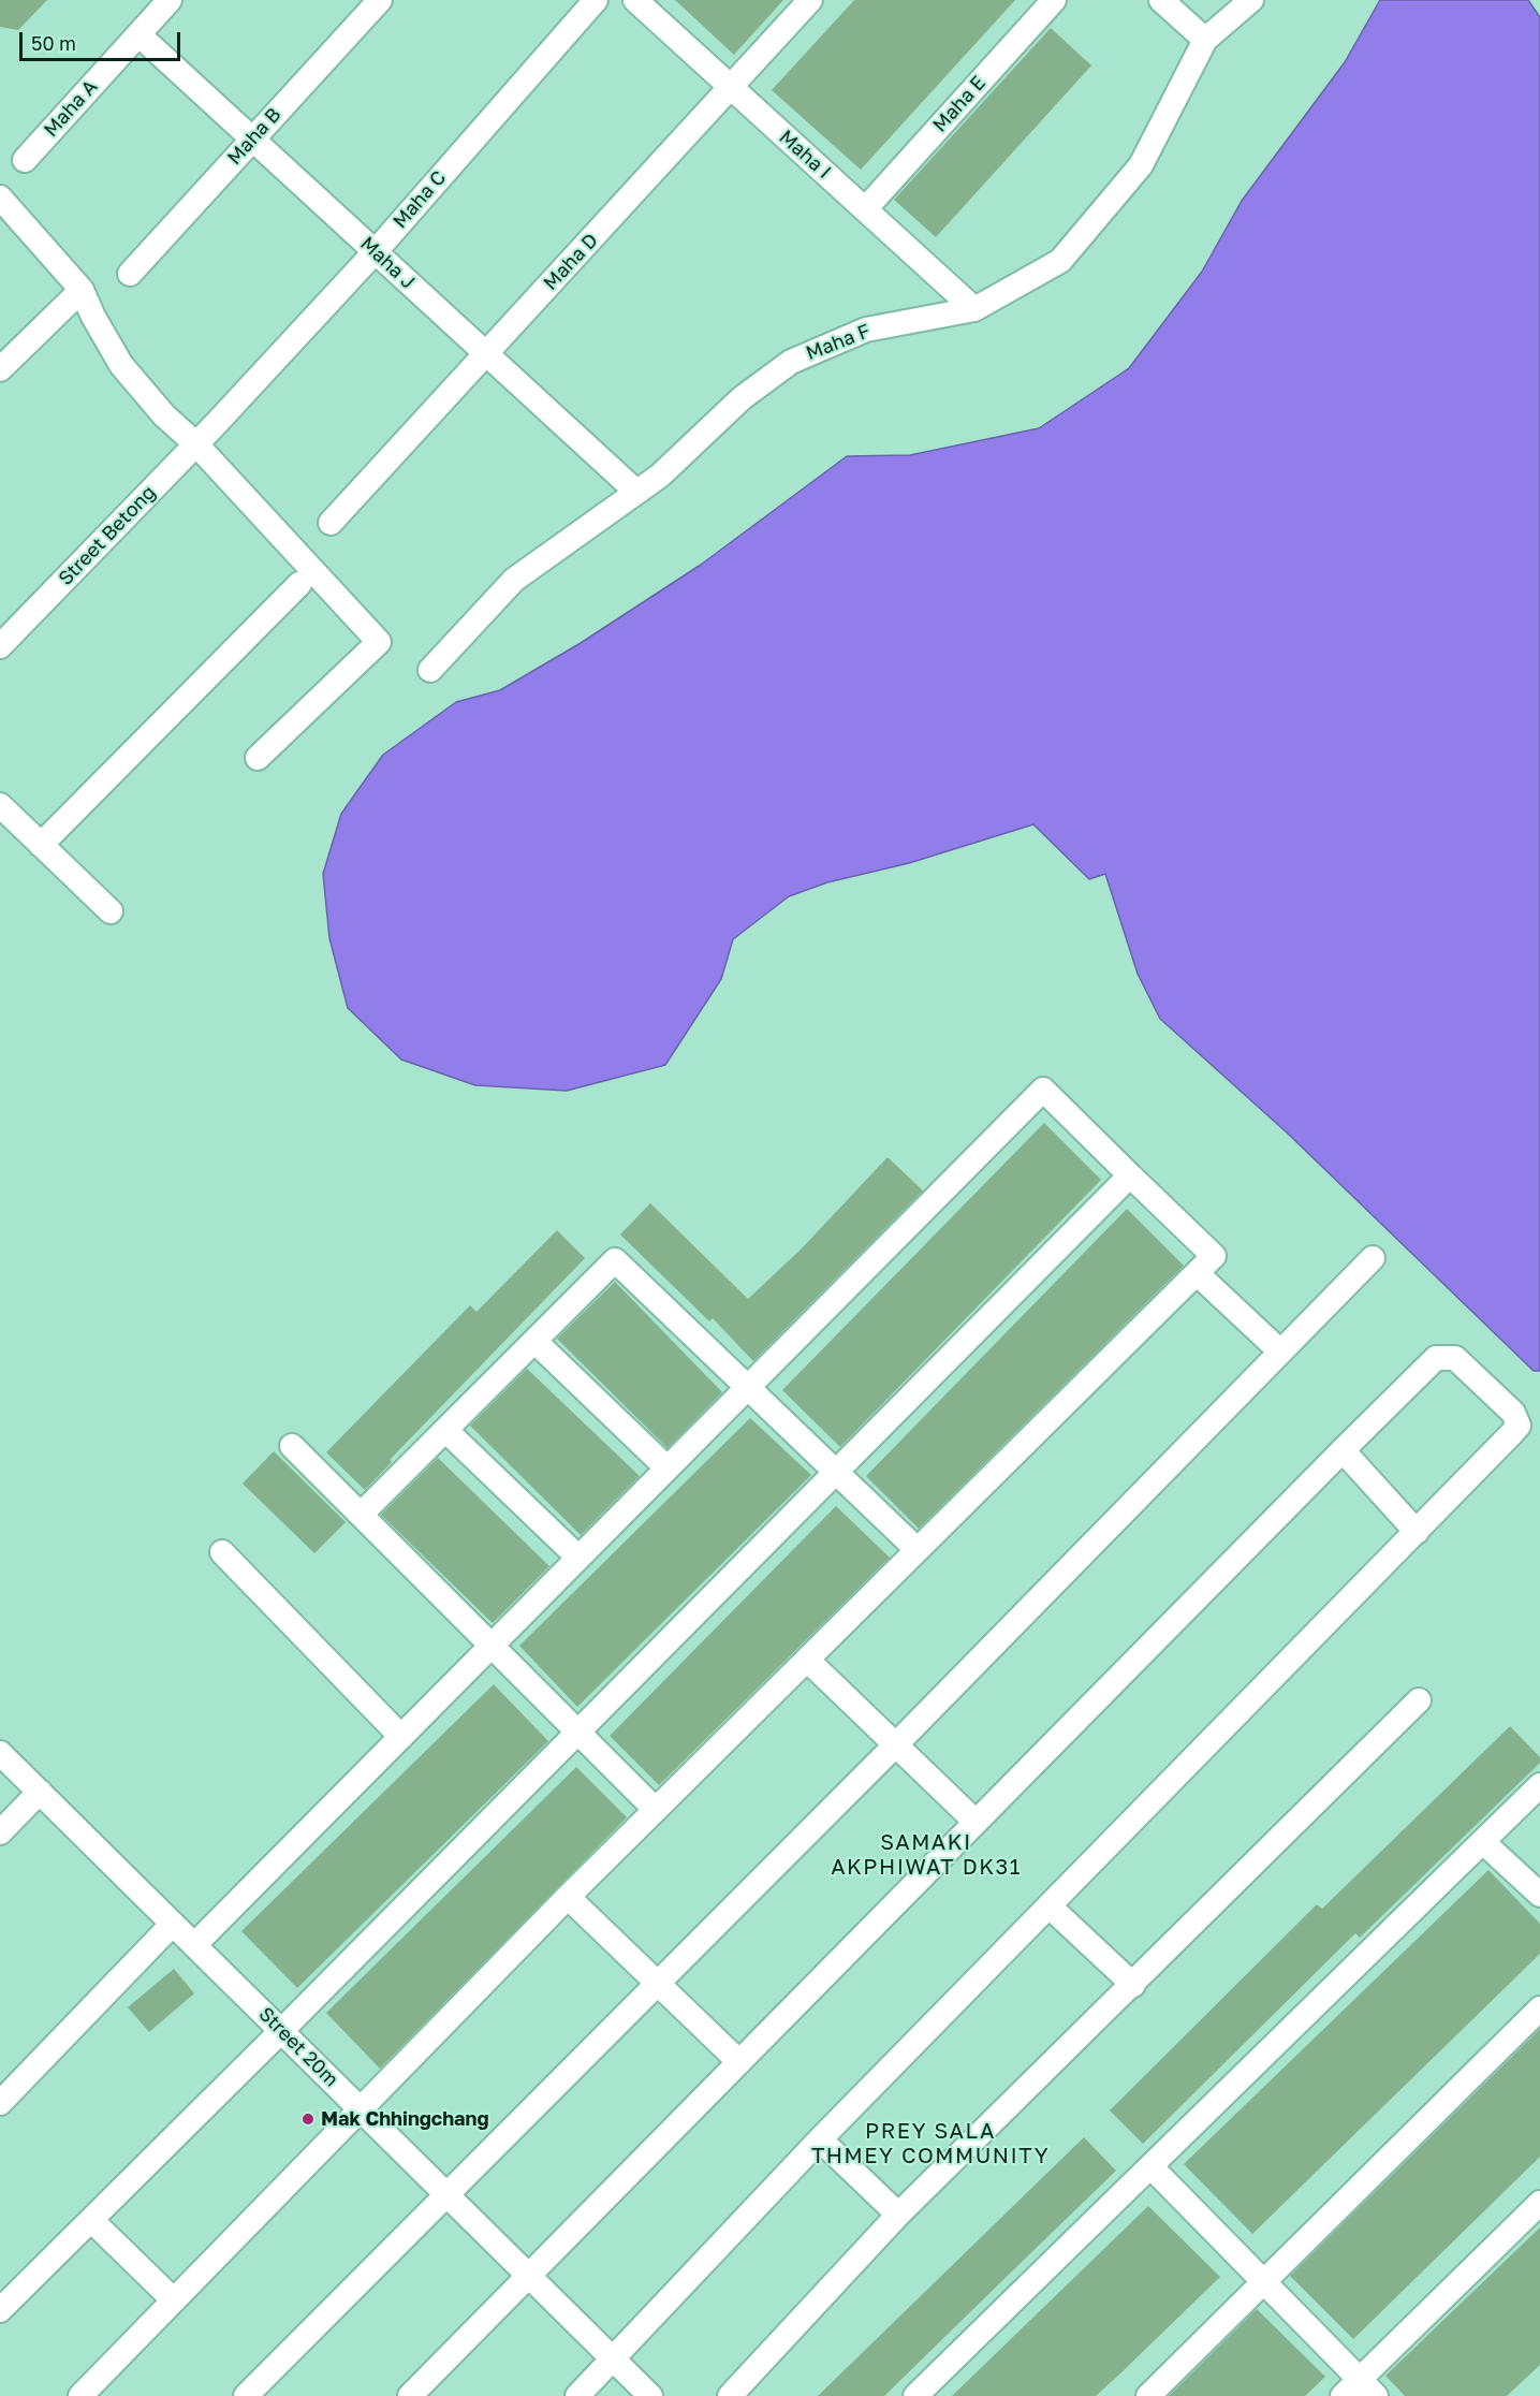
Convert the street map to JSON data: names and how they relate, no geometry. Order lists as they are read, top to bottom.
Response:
{
  "streets": {
    "street": [
      "Maha E",
      "Maha A",
      "Maha B",
      "Maha I",
      "Maha C",
      "Maha D",
      "Maha J",
      "Maha F",
      "Street Betong",
      "Street 20m"
    ]
  },
  "crossings": [
    ["Maha E", "Maha I"],
    ["Maha A", "Maha J"],
    ["Maha B", "Maha J"],
    ["Maha I", "Maha D"],
    ["Maha I", "Maha F"],
    ["Maha C", "Maha J"],
    ["Maha C", "Street Betong"],
    ["Maha D", "Maha J"],
    ["Maha J", "Maha F"]
  ],
  "districts": ["SAMAKI AKPHIWAT DK31", "PREY SALA THMEY COMMUNITY"],
  "places": ["Mak Chhingchang"],
  "scale_bar": "50 m"
}
